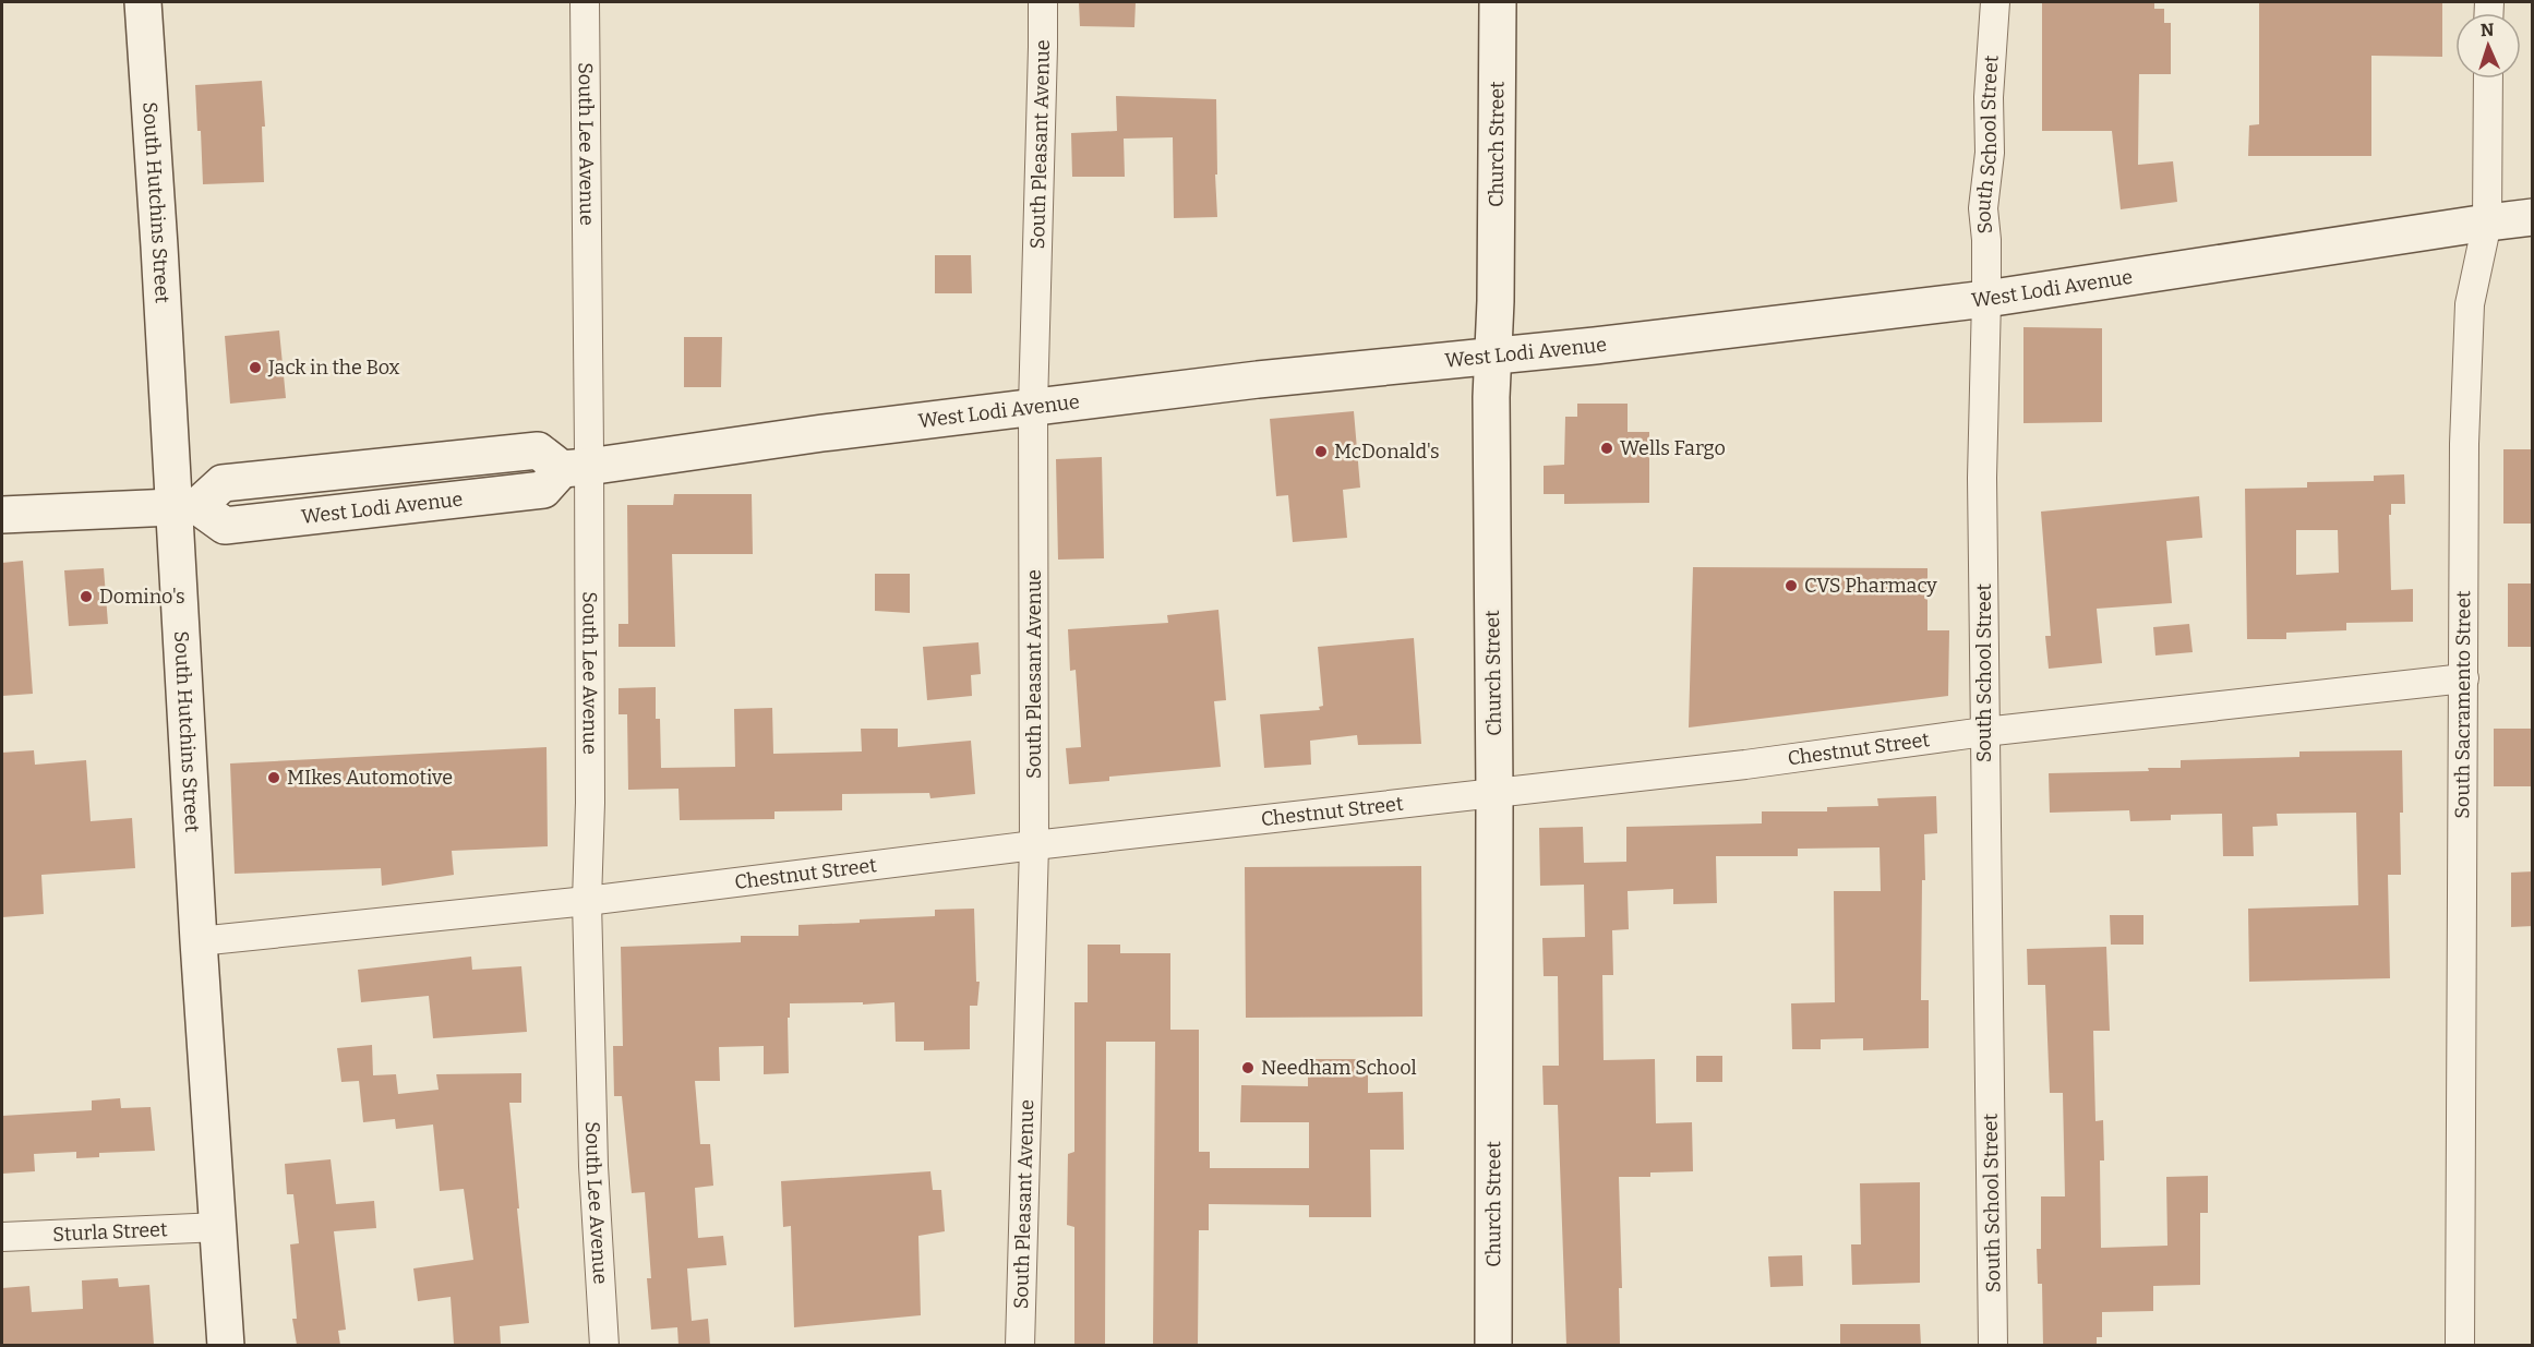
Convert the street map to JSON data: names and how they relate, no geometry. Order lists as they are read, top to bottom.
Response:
{
  "streets": {
    "main road": ["Church Street", "South Hutchins Street", "West Lodi Avenue"],
    "street": [
      "South Lee Avenue",
      "South Pleasant Avenue",
      "South School Street",
      "South Sacramento Street",
      "Chestnut Street",
      "Sturla Street"
    ]
  },
  "crossings": [
    ["South Lee Avenue", "West Lodi Avenue"],
    ["South Lee Avenue", "Chestnut Street"],
    ["South Pleasant Avenue", "West Lodi Avenue"],
    ["South Pleasant Avenue", "Chestnut Street"],
    ["Church Street", "West Lodi Avenue"],
    ["Church Street", "Chestnut Street"],
    ["South School Street", "West Lodi Avenue"],
    ["South School Street", "Chestnut Street"],
    ["South Hutchins Street", "Chestnut Street"],
    ["South Hutchins Street", "Sturla Street"],
    ["West Lodi Avenue", "South Sacramento Street"],
    ["South Sacramento Street", "Chestnut Street"]
  ],
  "places": [
    "Jack in the Box",
    "Wells Fargo",
    "McDonald's",
    "CVS Pharmacy",
    "Domino's",
    "MIkes Automotive",
    "Needham School"
  ],
  "north": "top"
}
